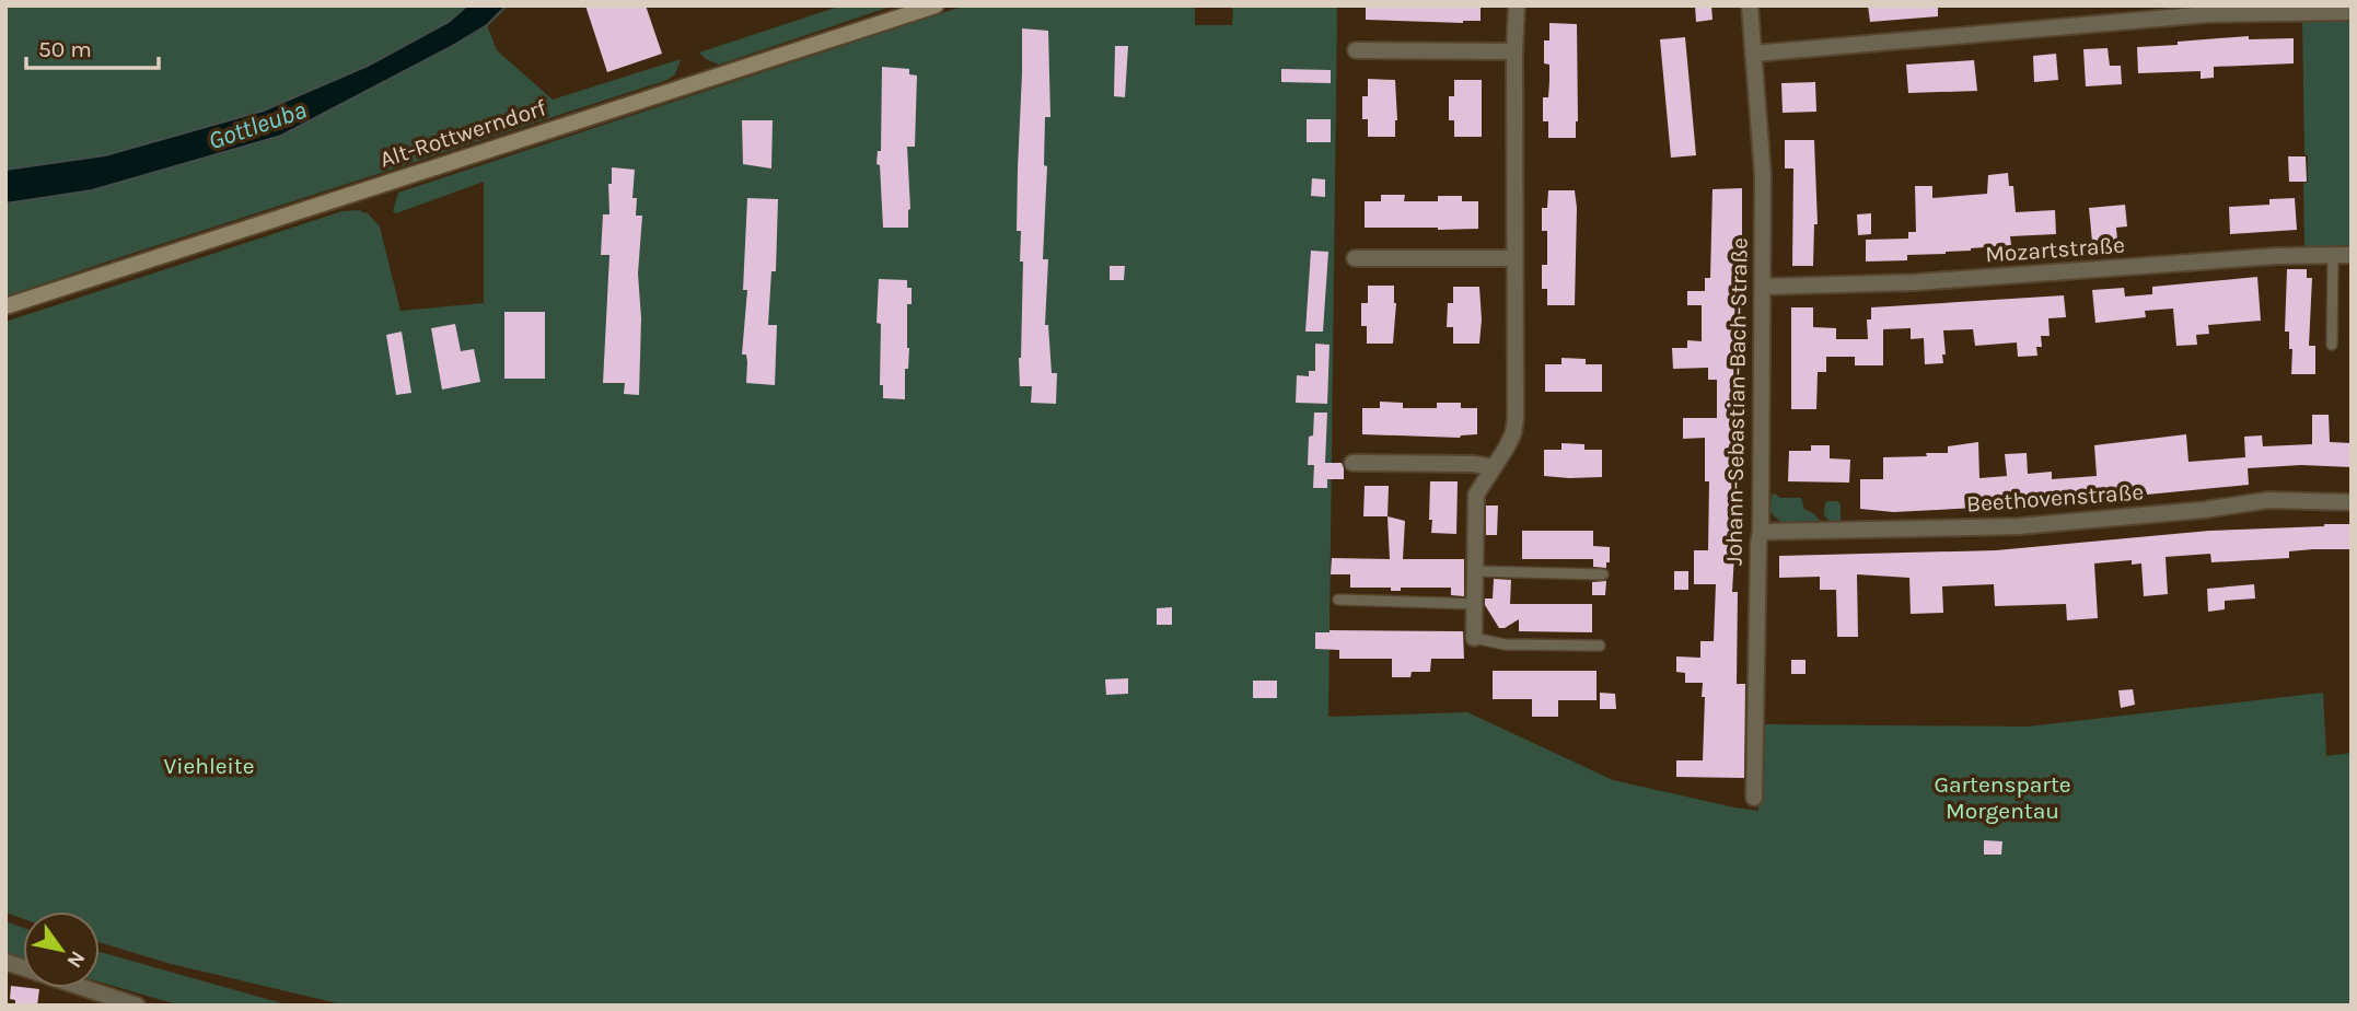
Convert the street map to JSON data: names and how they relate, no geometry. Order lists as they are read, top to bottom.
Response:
{
  "streets": {
    "main road": ["Alt-Rottwerndorf"],
    "street": ["Mozartstraße", "Johann-Sebastian-Bach-Straße", "Beethovenstraße"]
  },
  "crossings": [
    ["Mozartstraße", "Johann-Sebastian-Bach-Straße"],
    ["Johann-Sebastian-Bach-Straße", "Beethovenstraße"]
  ],
  "water": ["Gottleuba"],
  "parks": ["Viehleite", "Gartensparte Morgentau"],
  "scale_bar": "50 m",
  "north": "bottom right"
}
